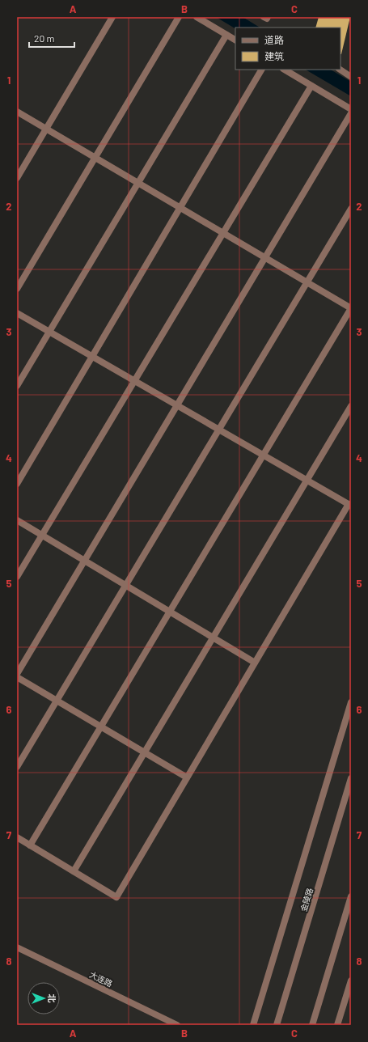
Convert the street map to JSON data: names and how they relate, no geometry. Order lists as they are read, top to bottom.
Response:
{
  "streets": {
    "street": ["金陵路", "大连路"]
  },
  "legend": ["道路", "建筑"],
  "scale_bar": "20 m",
  "north": "right",
  "grid": {
    "columns": ["A", "B", "C"],
    "rows": [
      "1",
      "2",
      "3",
      "4",
      "5",
      "6",
      "7",
      "8"
    ]
  }
}
